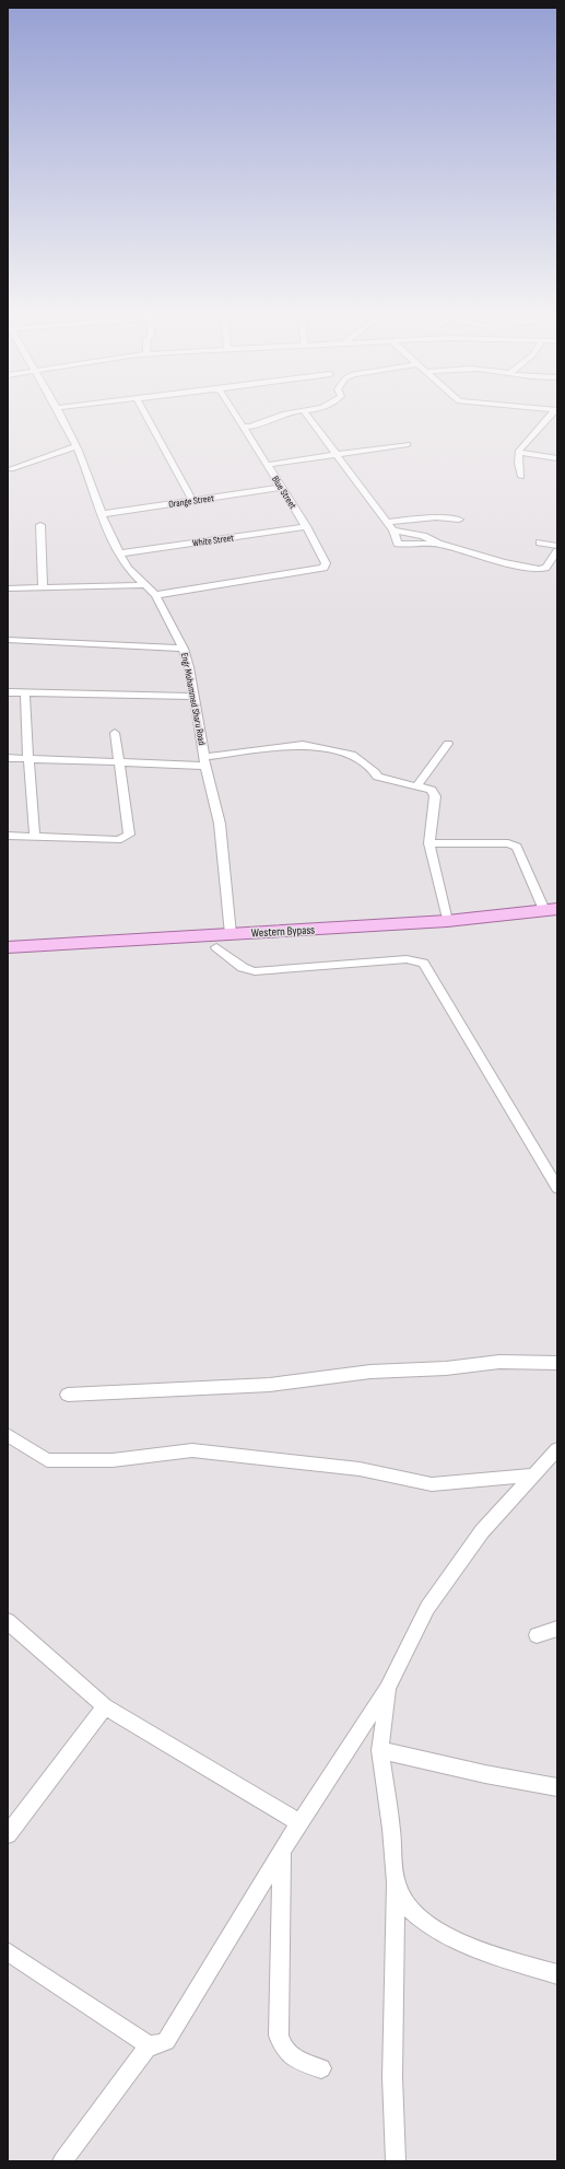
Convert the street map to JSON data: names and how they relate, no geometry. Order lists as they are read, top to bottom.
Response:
{
  "streets": {
    "main road": ["Western Bypass"],
    "street": [
      "Blue Street",
      "Orange Street",
      "White Street",
      "Engr Mohammed Sharu Road"
    ]
  },
  "crossings": [
    ["Blue Street", "Orange Street"],
    ["Blue Street", "White Street"],
    ["Blue Street", "Engr Mohammed Sharu Road"],
    ["Orange Street", "Engr Mohammed Sharu Road"],
    ["White Street", "Engr Mohammed Sharu Road"],
    ["Engr Mohammed Sharu Road", "Western Bypass"]
  ]
}
